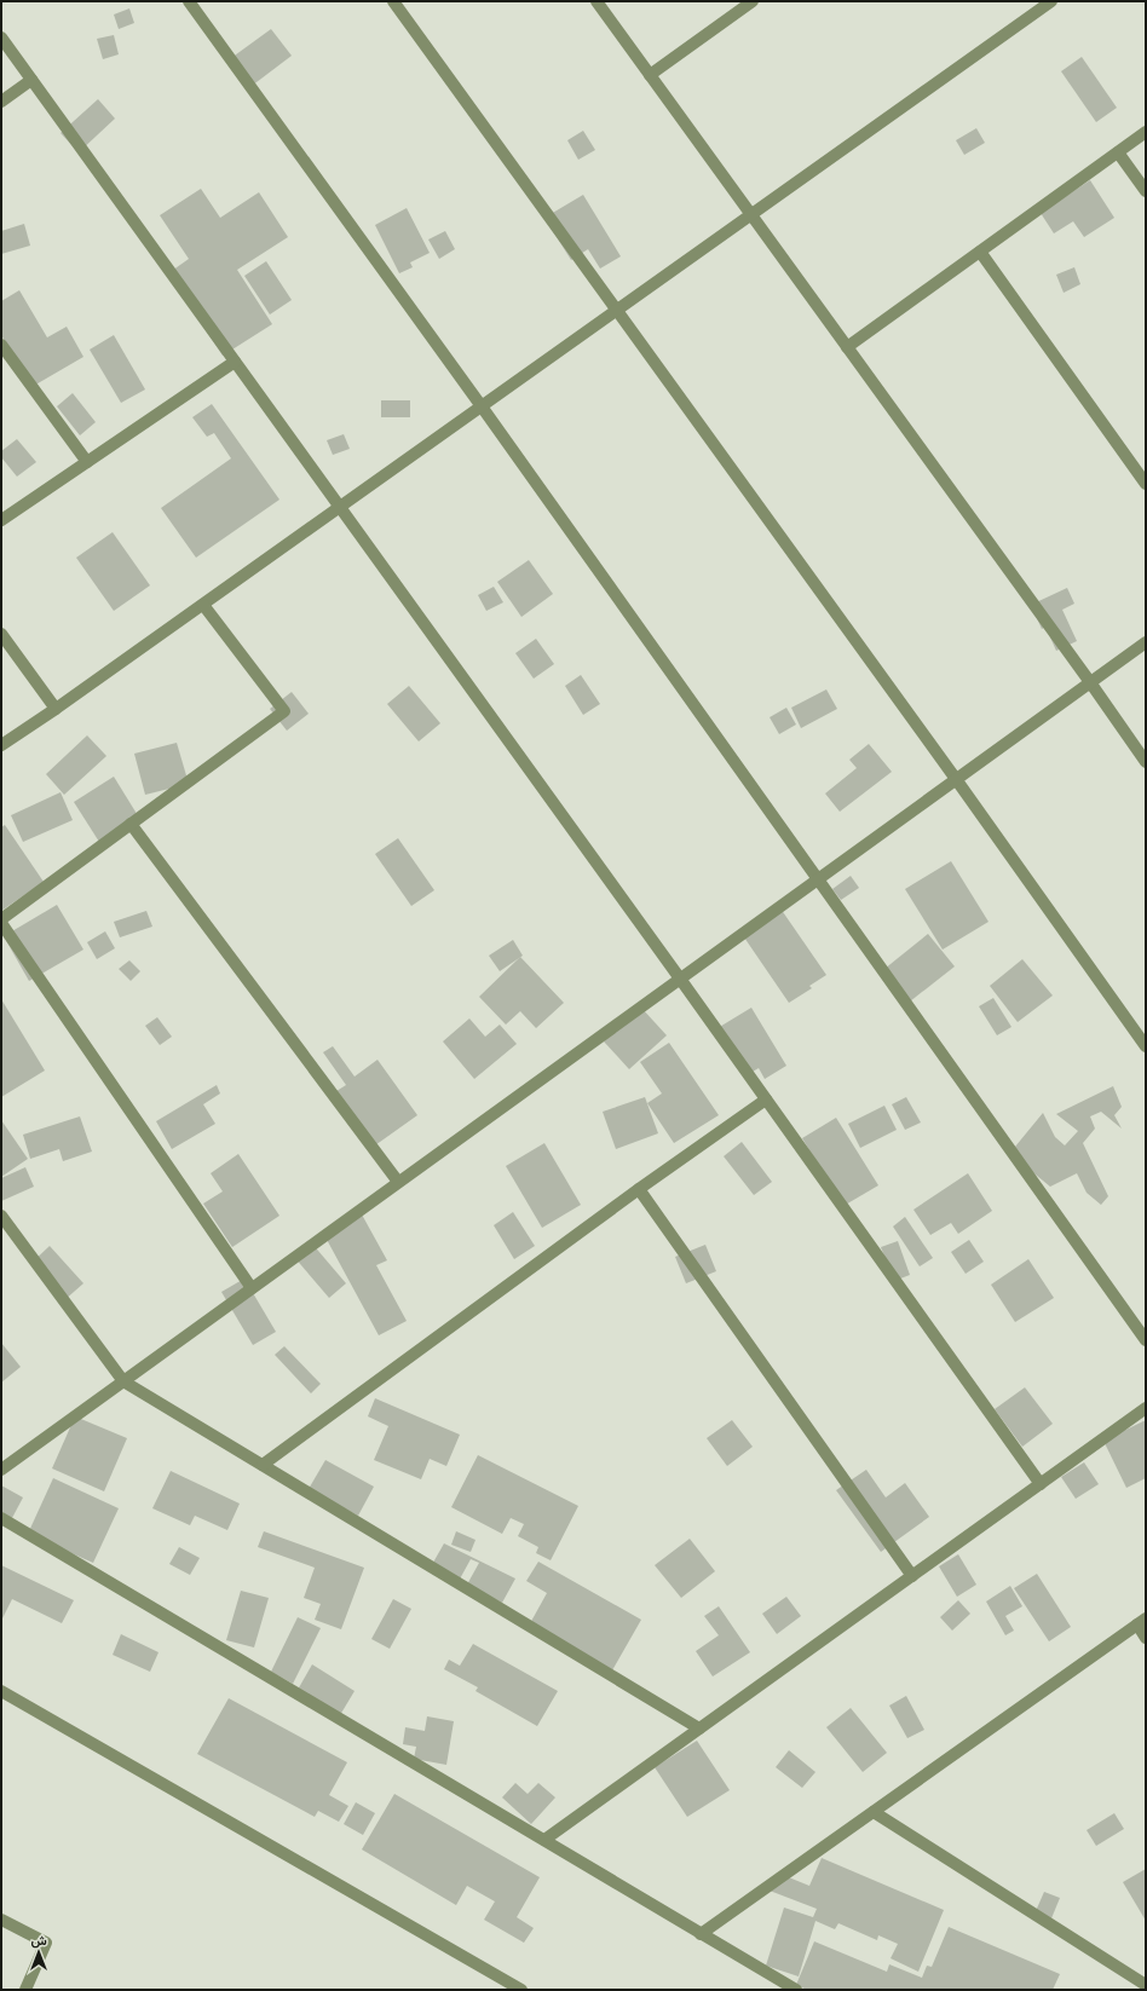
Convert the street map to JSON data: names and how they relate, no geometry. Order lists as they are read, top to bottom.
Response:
{
  "north": "top"
}
